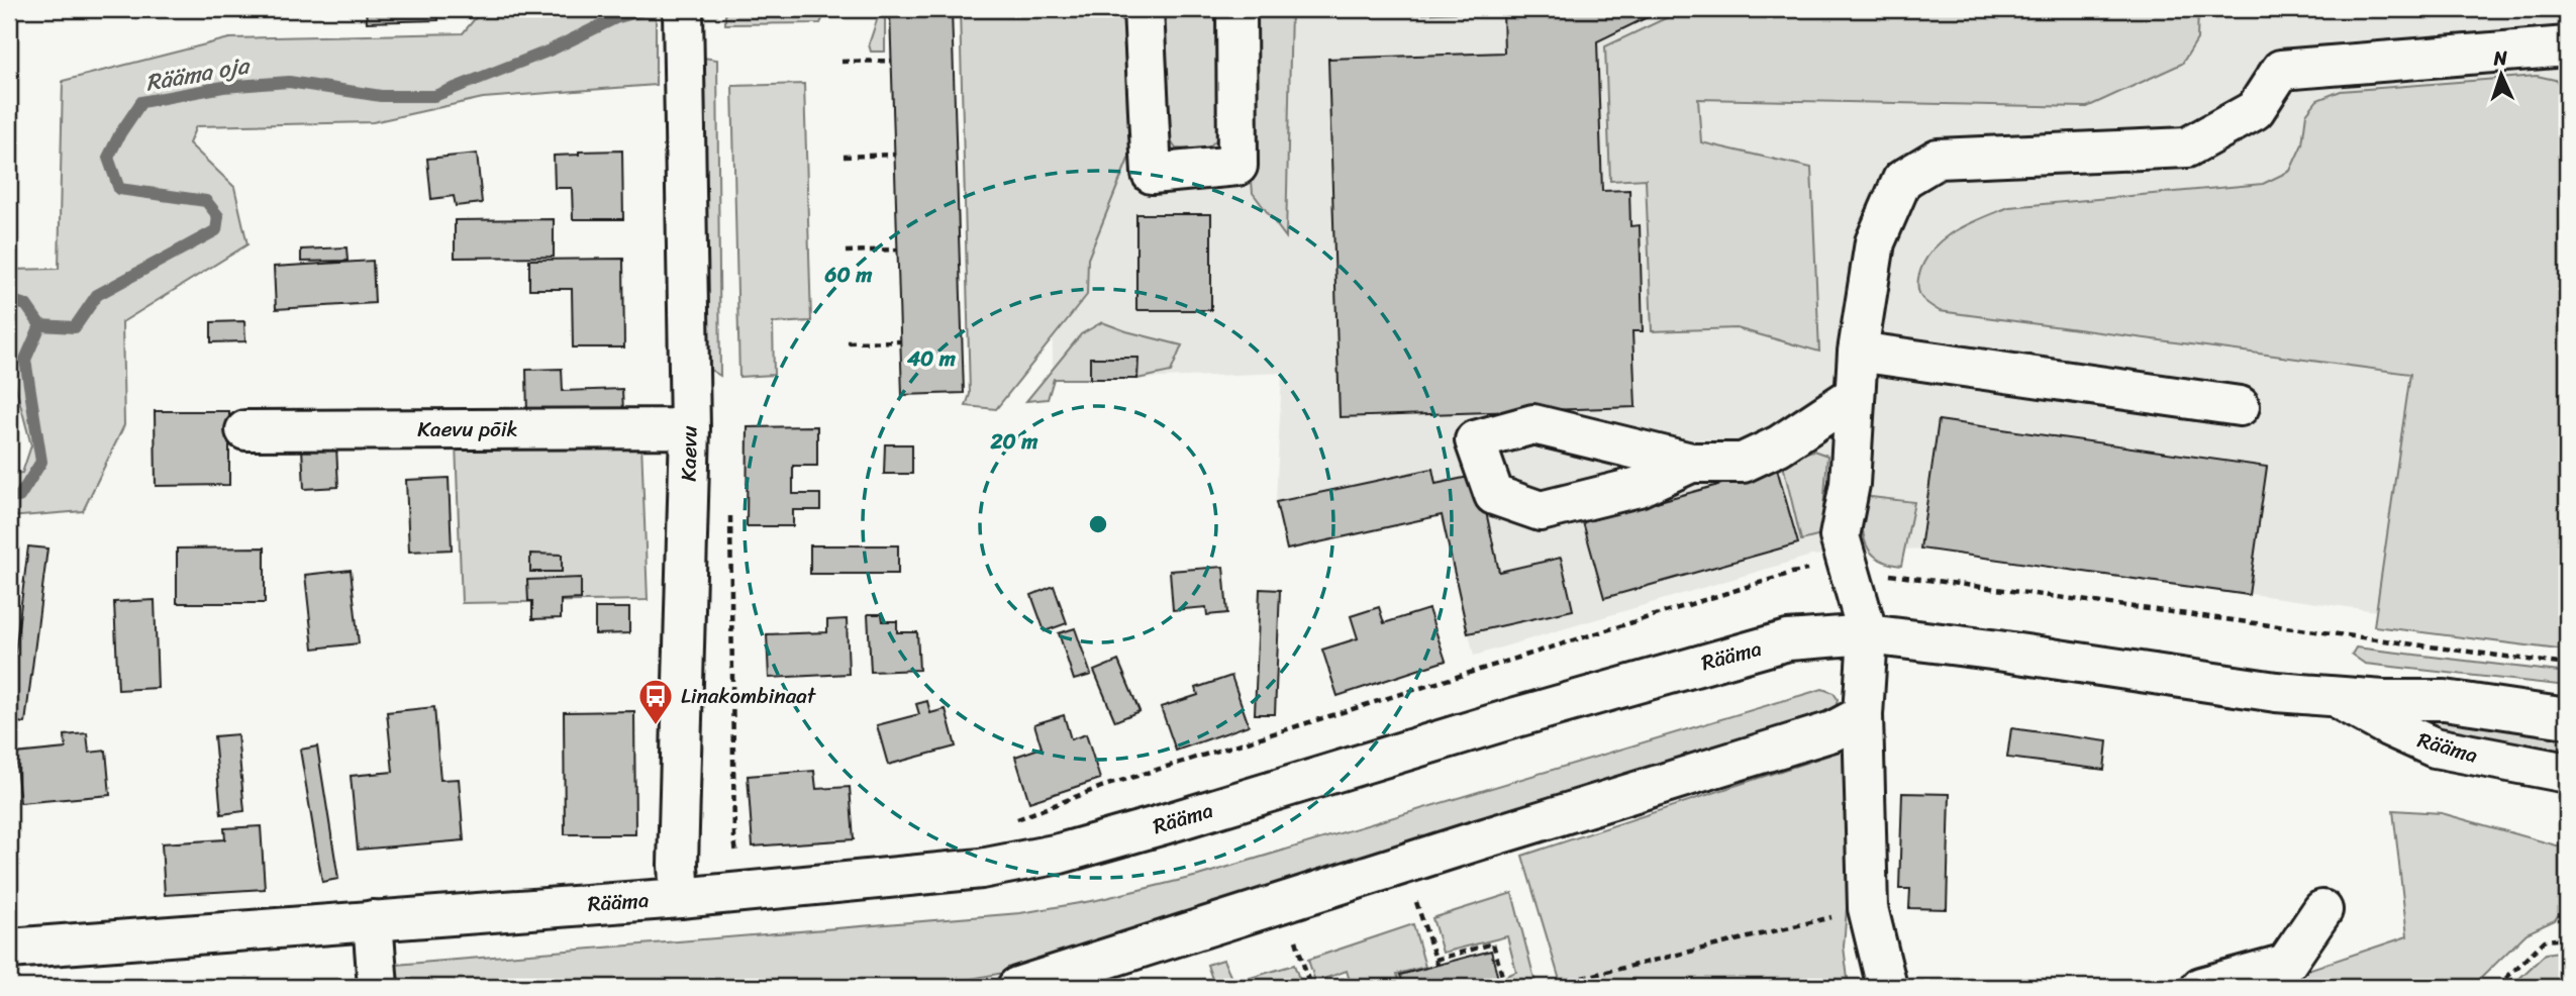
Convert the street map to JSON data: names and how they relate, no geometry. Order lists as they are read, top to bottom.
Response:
{
  "streets": {
    "main road": ["Kaevu põik", "Kaevu", "Rääma"]
  },
  "crossings": [
    ["Kaevu põik", "Kaevu"],
    ["Kaevu", "Rääma"]
  ],
  "water": ["Rääma oja"],
  "places": {
    "bus stop": ["Linakombinaat"]
  },
  "north": "top",
  "rings": ["60 m", "40 m", "20 m"]
}
